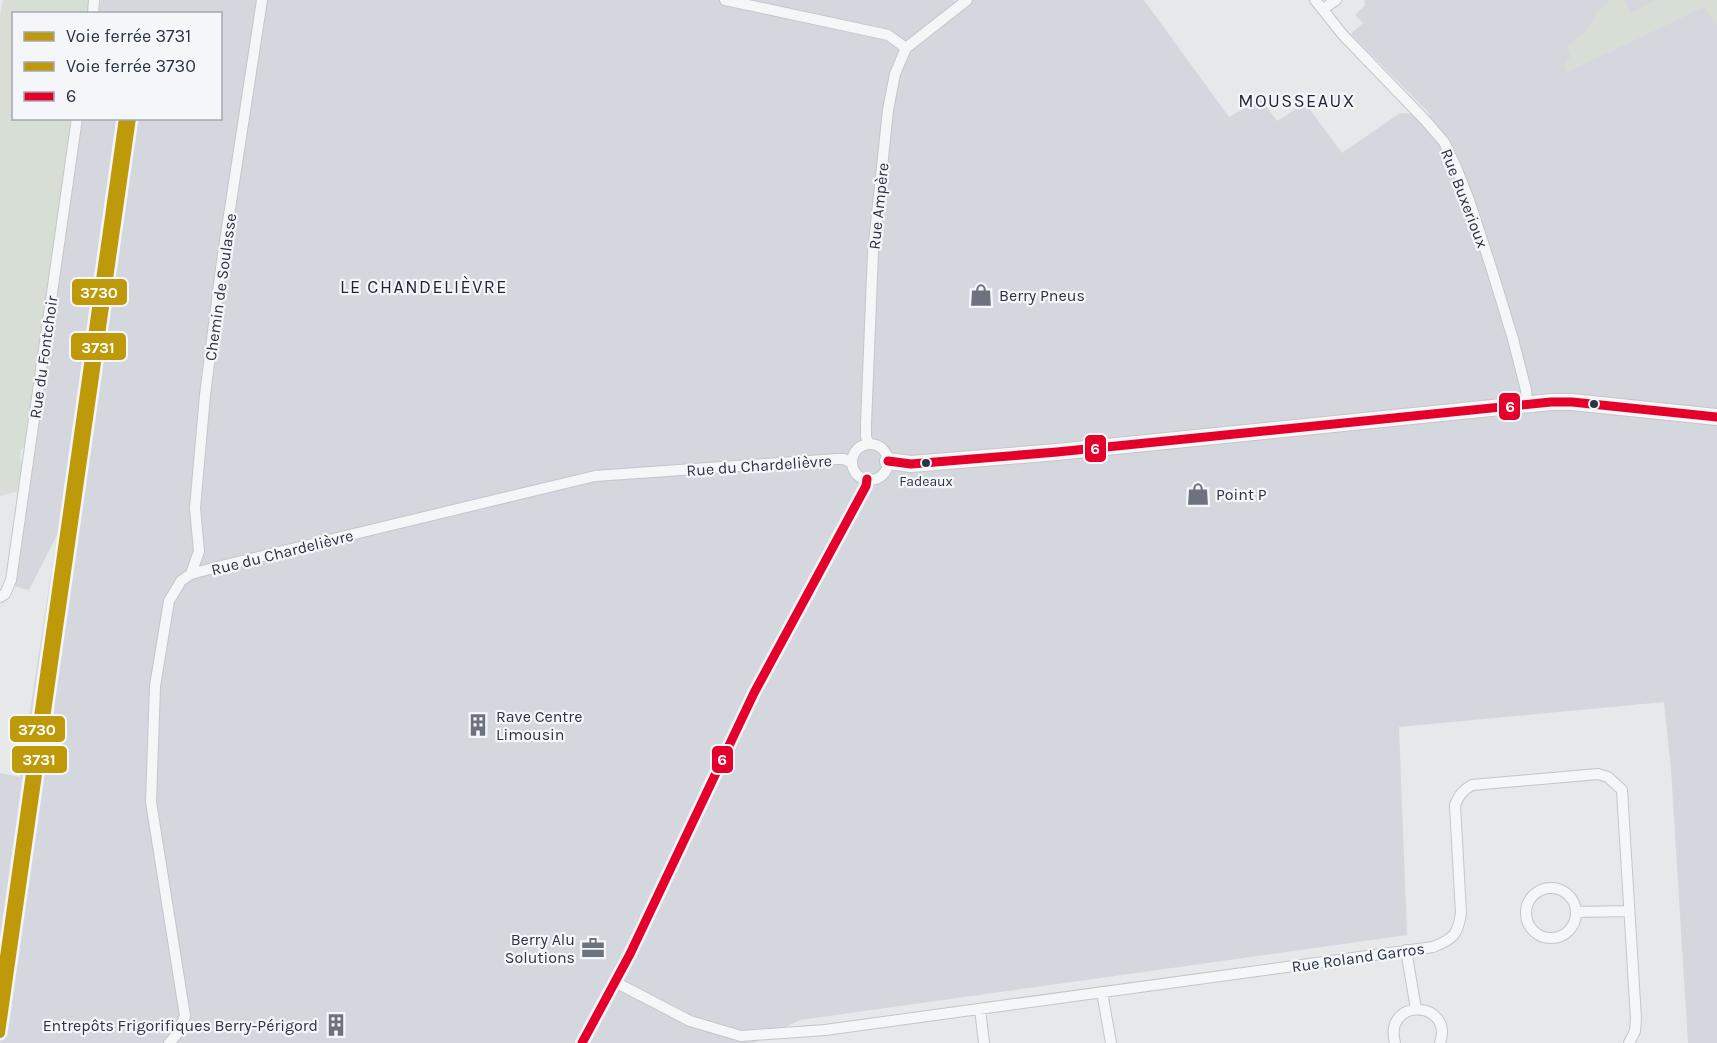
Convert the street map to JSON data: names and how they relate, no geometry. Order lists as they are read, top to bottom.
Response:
{
  "streets": {
    "street": [
      "Rue Buxerioux",
      "Rue Ampère",
      "Chemin de Soulasse",
      "Rue du Fontchoir",
      "Rue du Chardelièvre",
      "Rue Roland Garros"
    ]
  },
  "crossings": [
    ["Rue Ampère", "Rue du Chardelièvre"],
    ["Chemin de Soulasse", "Rue du Chardelièvre"]
  ],
  "districts": ["MOUSSEAUX", "LE CHANDELIÈVRE"],
  "places": {
    "shop": ["Berry Pneus", "Point P"],
    "other": ["Fadeaux"],
    "building": ["Rave Centre Limousin", "Entrepôts Frigorifiques Berry-Périgord"],
    "office": ["Berry Alu Solutions"]
  },
  "lines": ["rail line 3731", "rail line 3730", "transit line 6"],
  "legend": ["Voie ferrée 3731", "Voie ferrée 3730", "6"]
}
